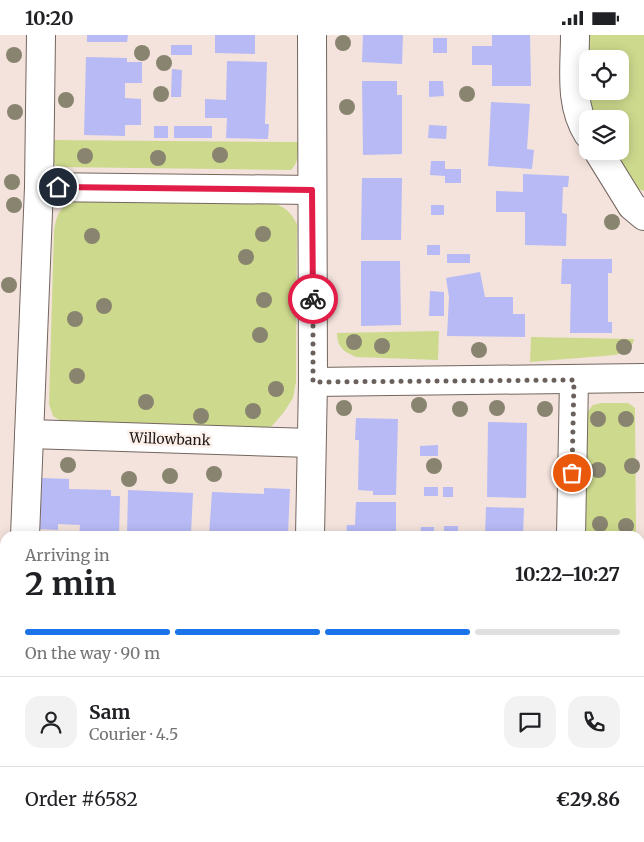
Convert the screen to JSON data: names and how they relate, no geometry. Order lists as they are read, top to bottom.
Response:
{
  "streets": {
    "street": ["Willowbank"]
  },
  "page": {
    "status": "10:20",
    "heading": ["2 min", "Arriving in", "10:22–10:27"],
    "panel": [
      "Sam",
      "Courier · 4.5",
      "Order #6582",
      "€29.86"
    ],
    "bar": "On the way · 90 m"
  }
}
